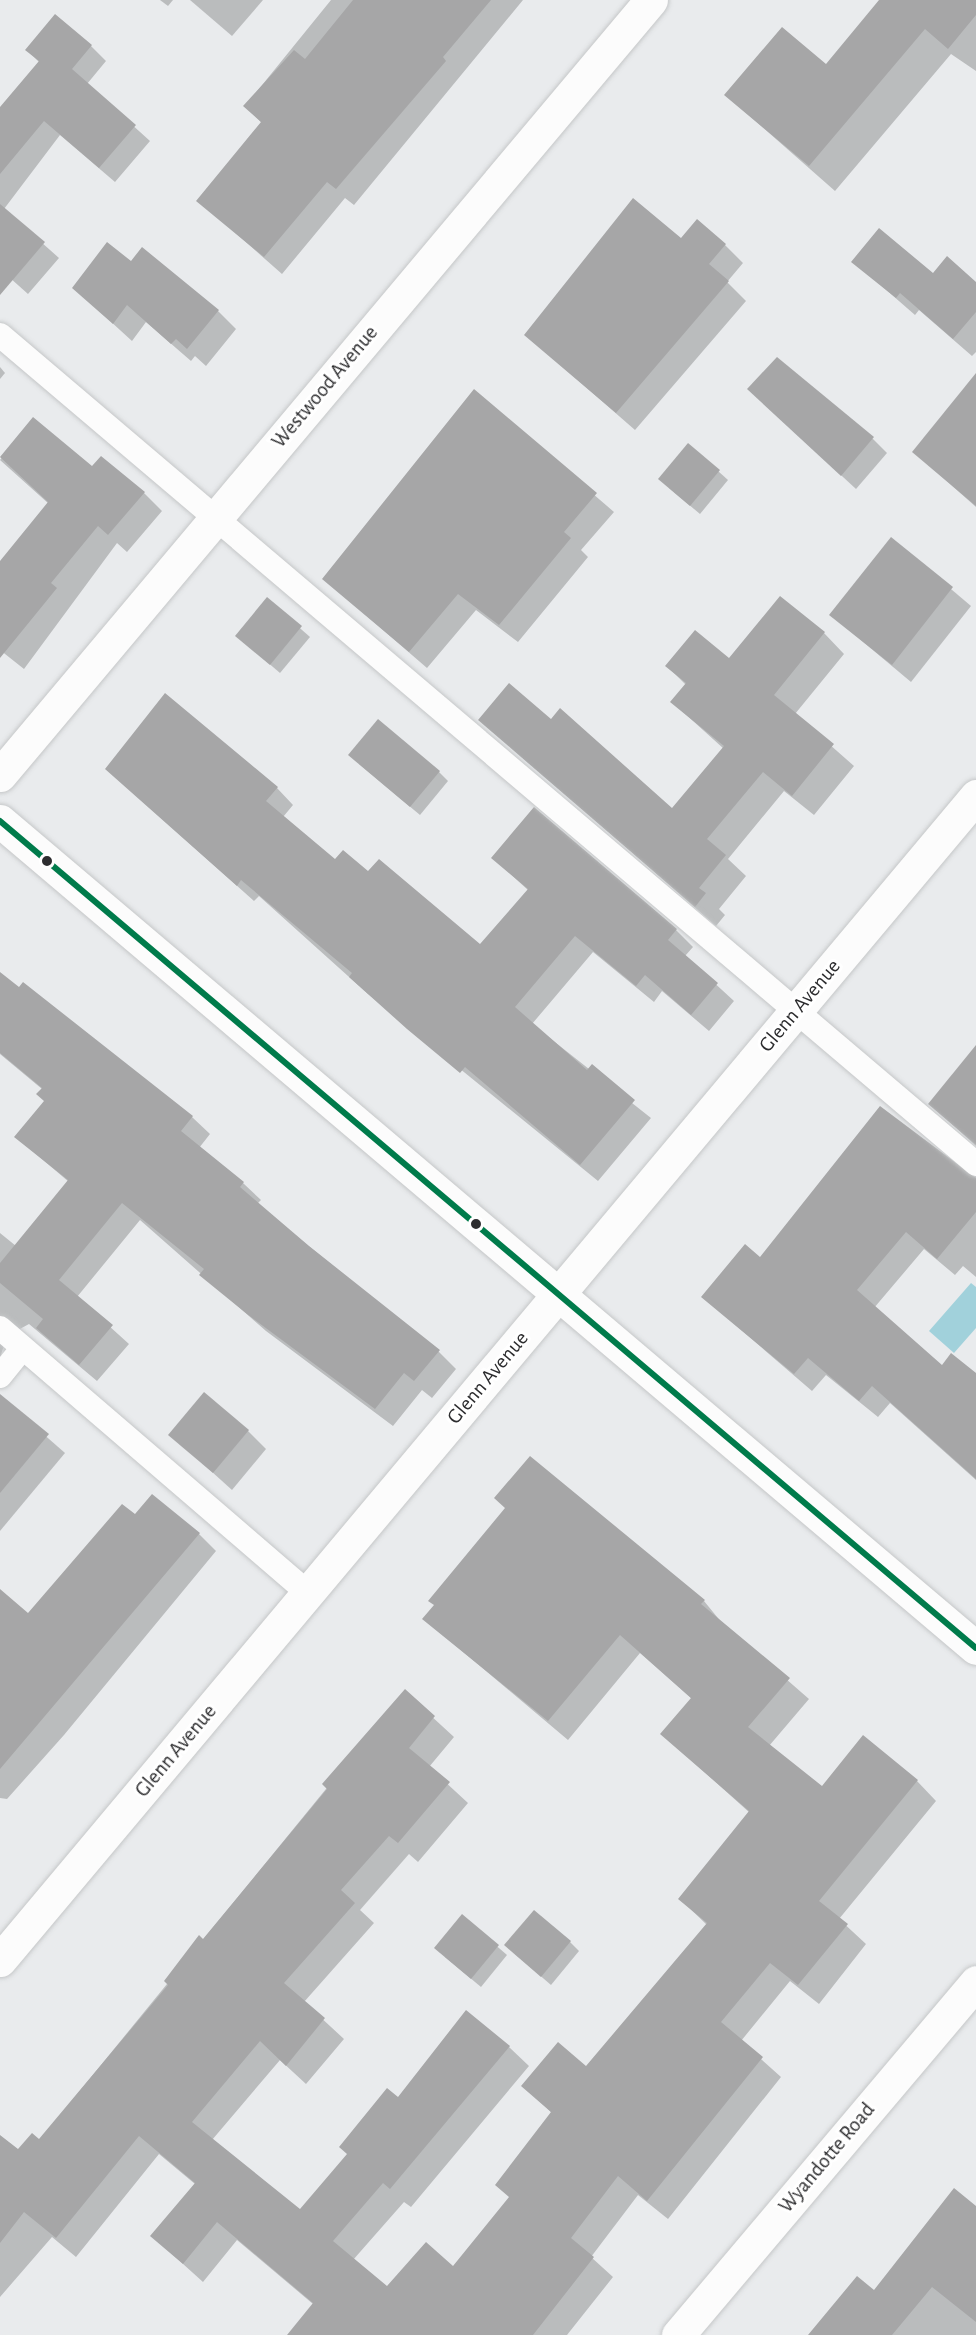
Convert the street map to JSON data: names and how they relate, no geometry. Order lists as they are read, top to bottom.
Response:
{
  "streets": {
    "street": ["Westwood Avenue", "Glenn Avenue", "Wyandotte Road"]
  }
}
